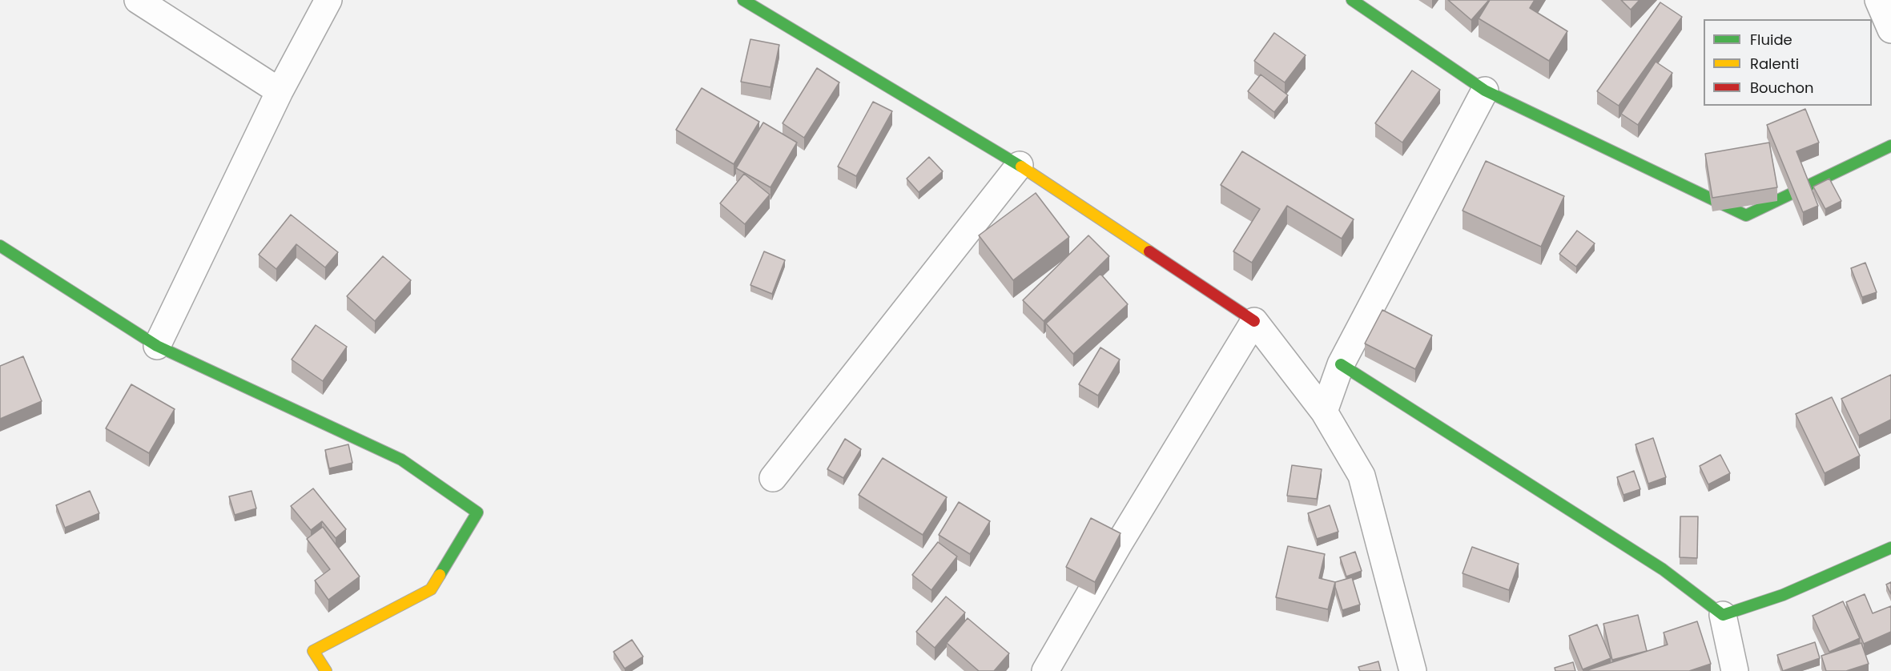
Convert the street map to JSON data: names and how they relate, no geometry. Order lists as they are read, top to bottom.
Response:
{
  "legend": ["Fluide", "Ralenti", "Bouchon"]
}
